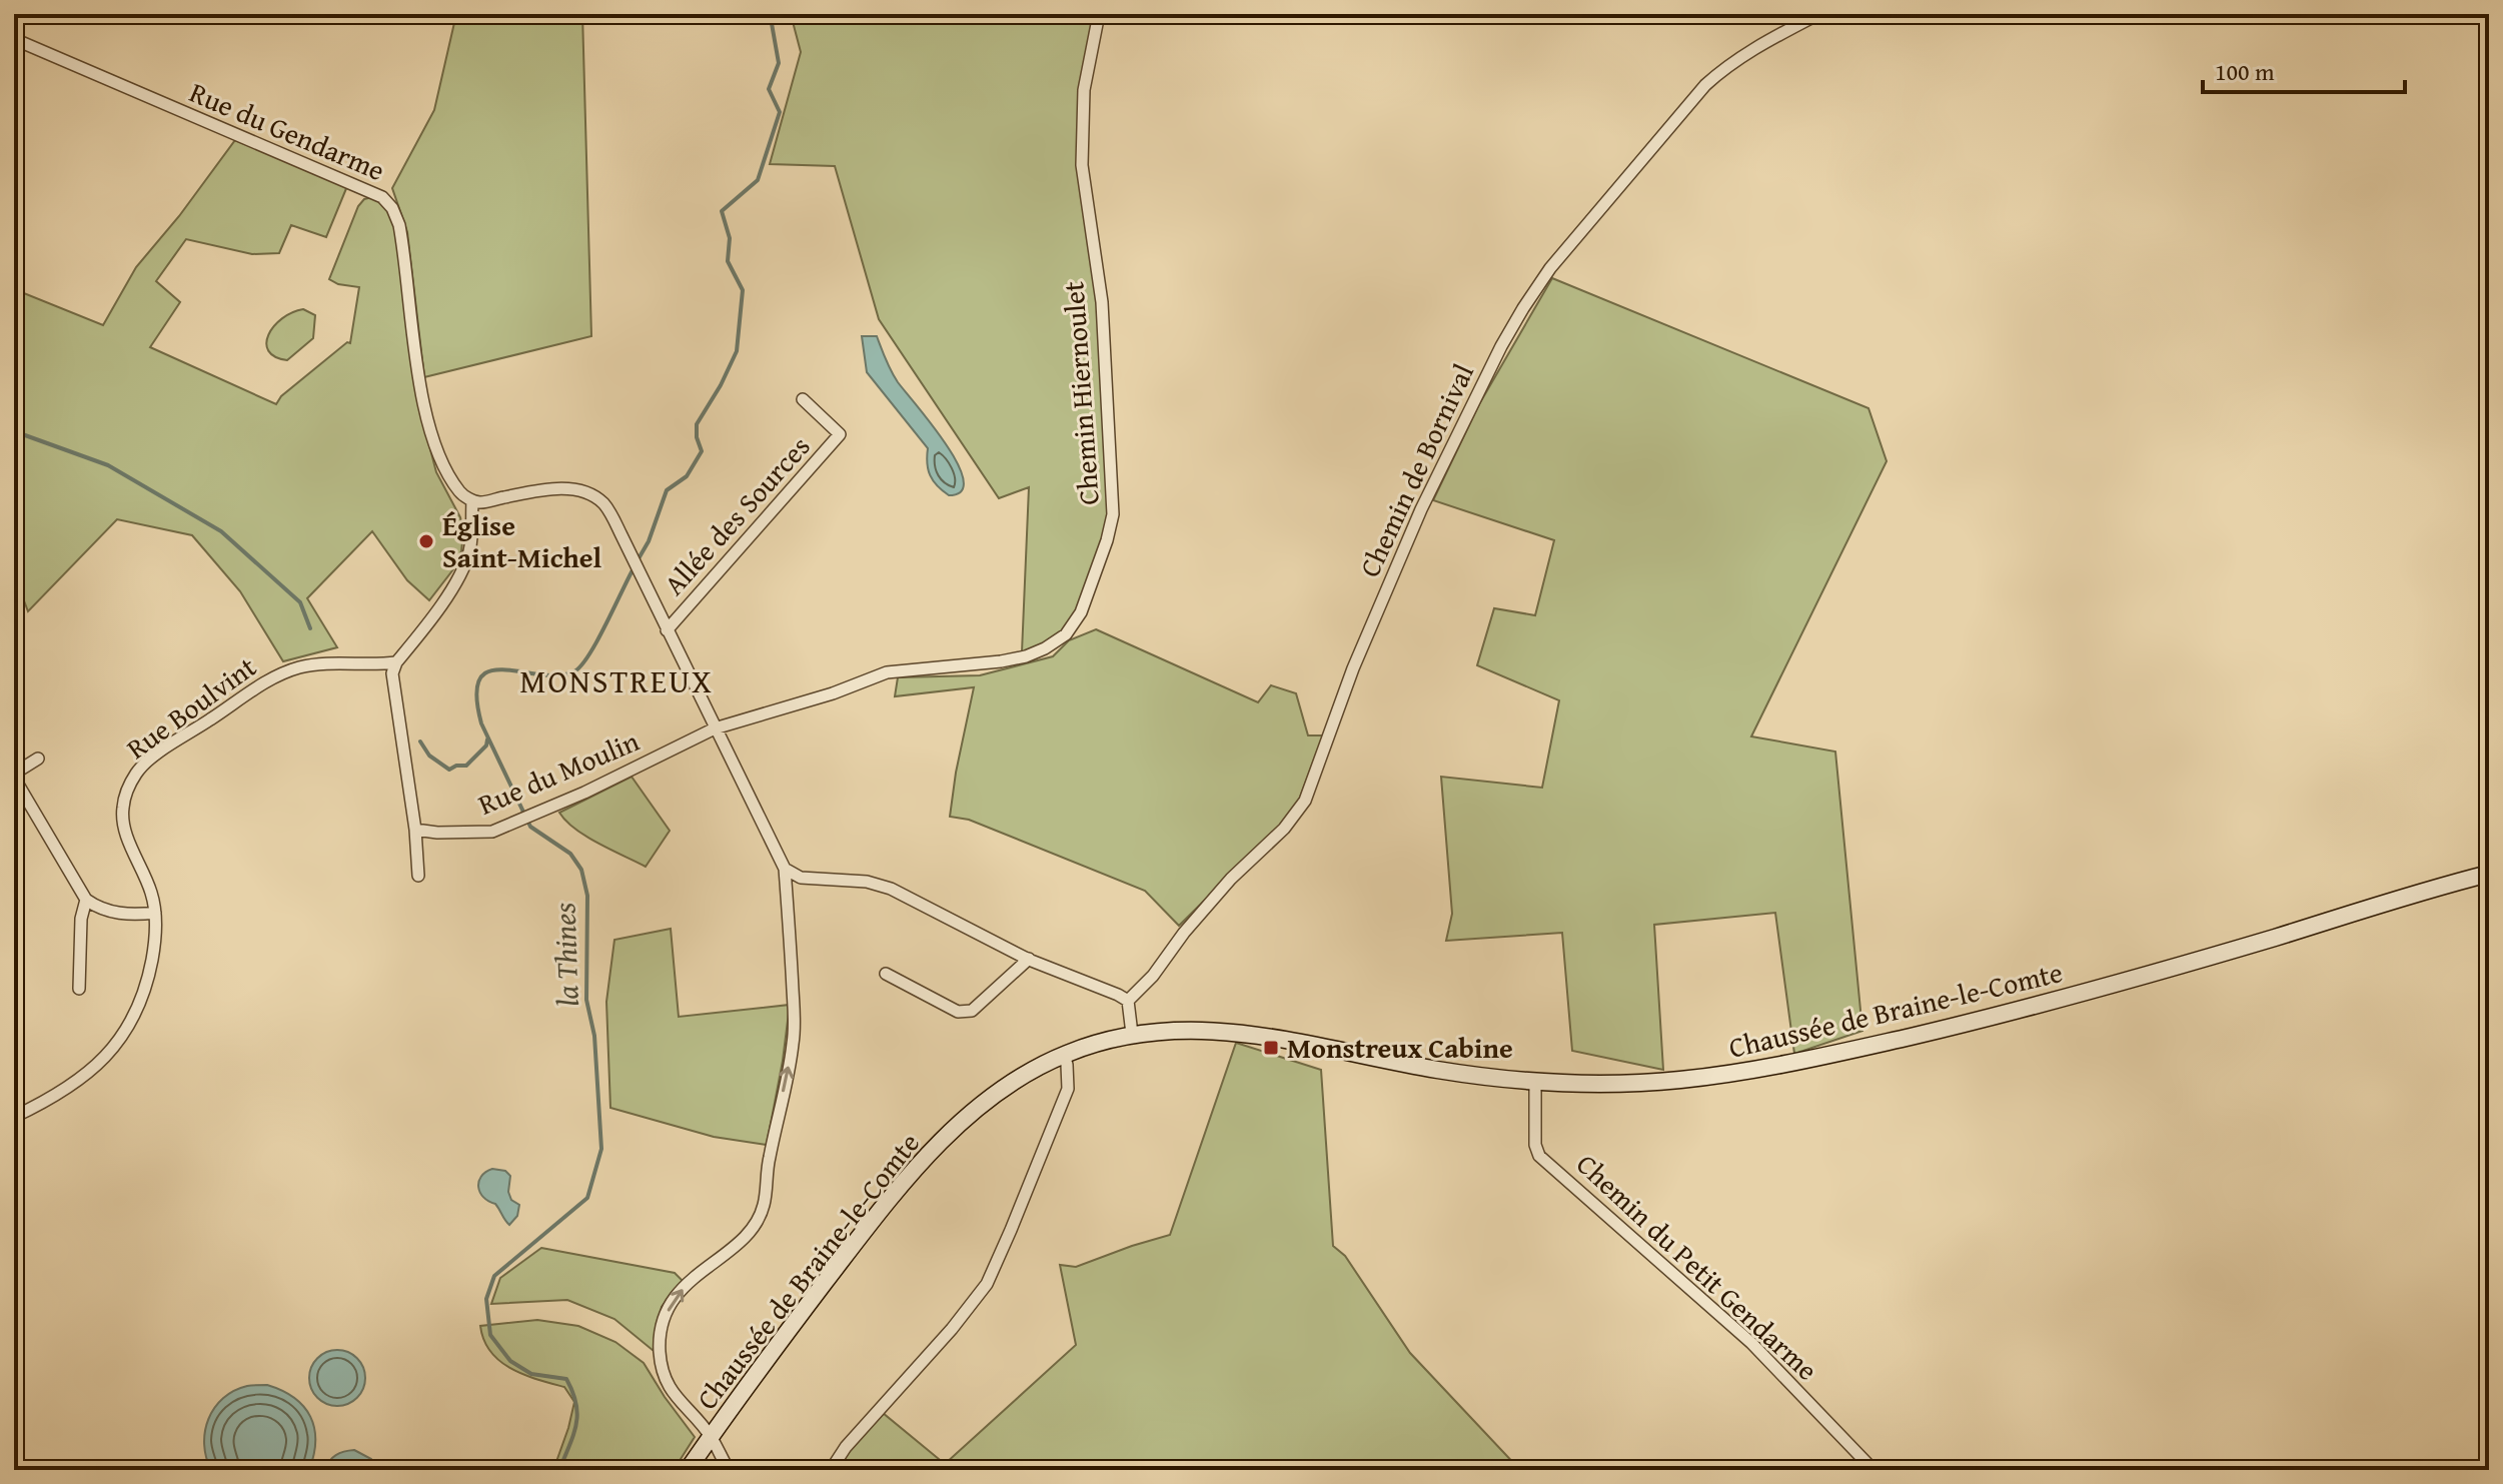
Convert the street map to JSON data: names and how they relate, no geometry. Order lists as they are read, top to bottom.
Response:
{
  "streets": {
    "main road": ["Chaussée de Braine-le-Comte"],
    "street": [
      "Rue du Gendarme",
      "Chemin Hiernoulet",
      "Chemin de Bornival",
      "Allée des Sources",
      "Rue Boulvint",
      "Rue du Moulin",
      "Chemin du Petit Gendarme"
    ]
  },
  "crossings": [
    ["Chemin Hiernoulet", "Rue du Moulin"],
    ["Chaussée de Braine-le-Comte", "Chemin du Petit Gendarme"]
  ],
  "districts": ["MONSTREUX"],
  "water": ["la Thines"],
  "places": {
    "other": ["Église Saint-Michel"],
    "transit": ["Monstreux Cabine"]
  },
  "scale_bar": "100 m"
}
